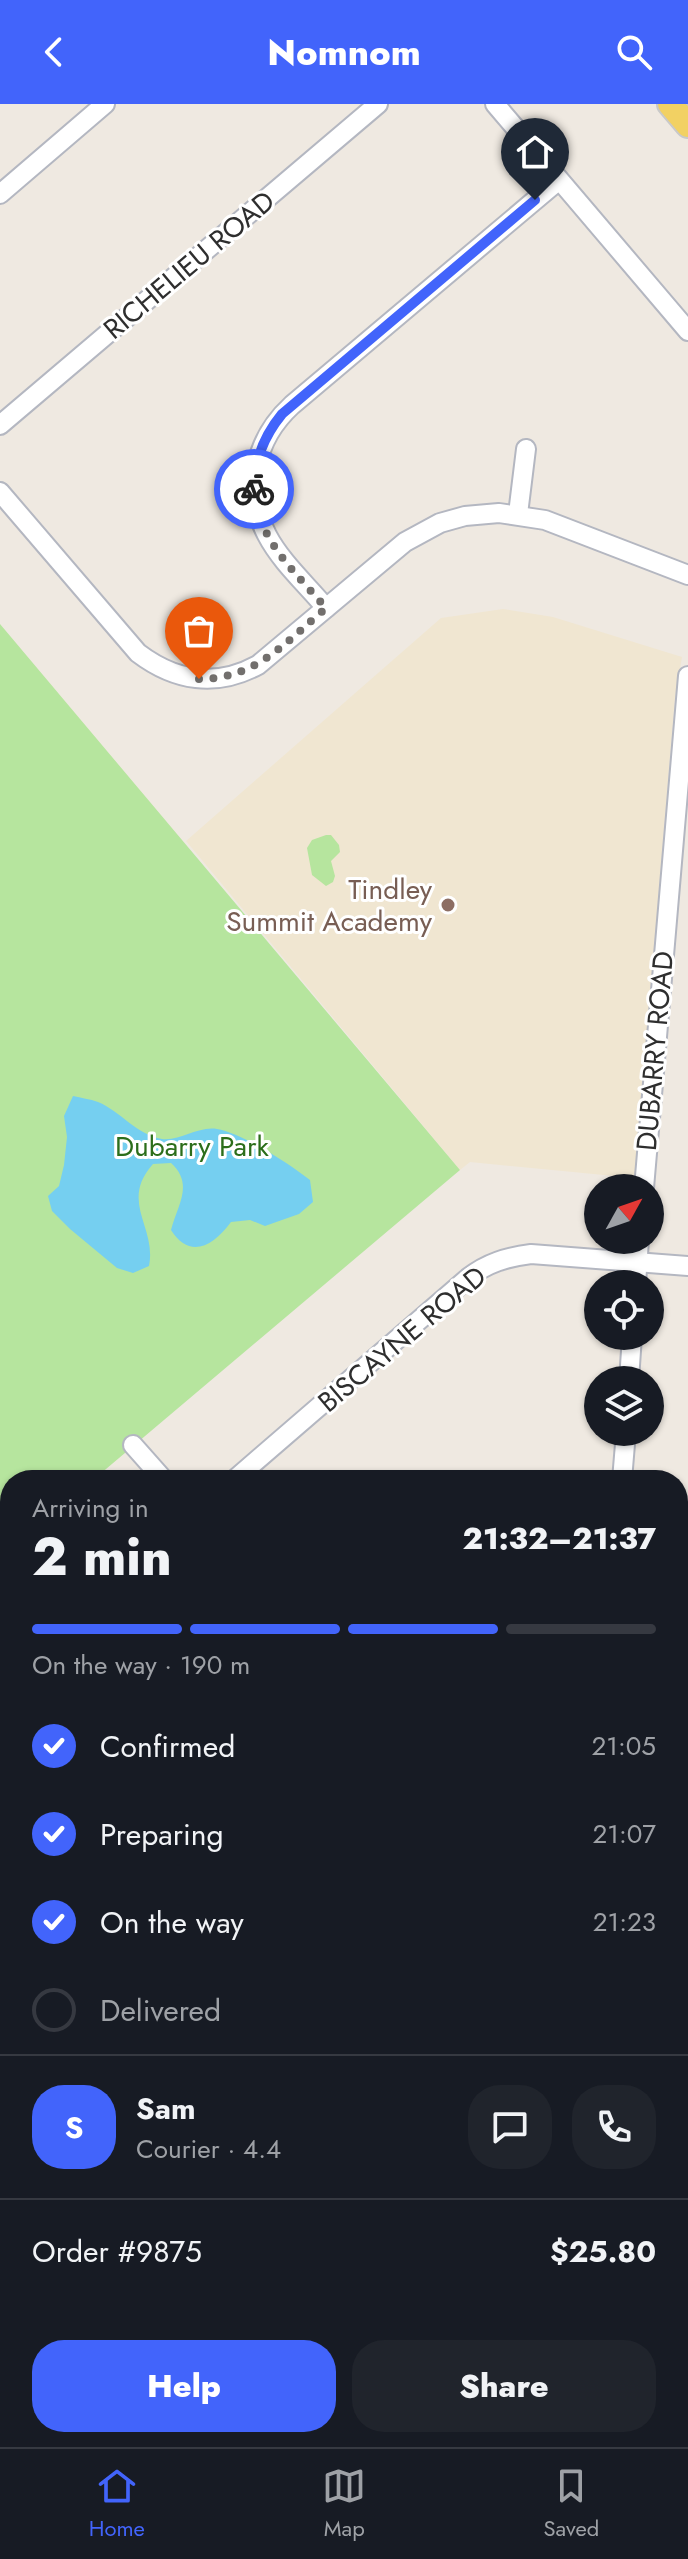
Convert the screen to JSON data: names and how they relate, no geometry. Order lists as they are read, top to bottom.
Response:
{
  "streets": {
    "street": ["RICHELIEU ROAD", "DUBARRY ROAD", "BISCAYNE ROAD"]
  },
  "parks": ["Dubarry Park"],
  "places": ["Tindley Summit Academy"],
  "north": "top right",
  "page": {
    "header": "Nomnom",
    "heading": ["2 min", "Arriving in", "21:32–21:37"],
    "panel": [
      "Sam",
      "Courier · 4.4",
      "Order #9875",
      "$25.80"
    ],
    "bar": "On the way · 190 m",
    "list": [
      ["Confirmed", "21:05"],
      ["Preparing", "21:07"],
      ["On the way", "21:23"],
      "Delivered"
    ],
    "round": "S",
    "buttons": ["Help", "Share"],
    "tabs": ["Home", "Map", "Saved"]
  }
}
